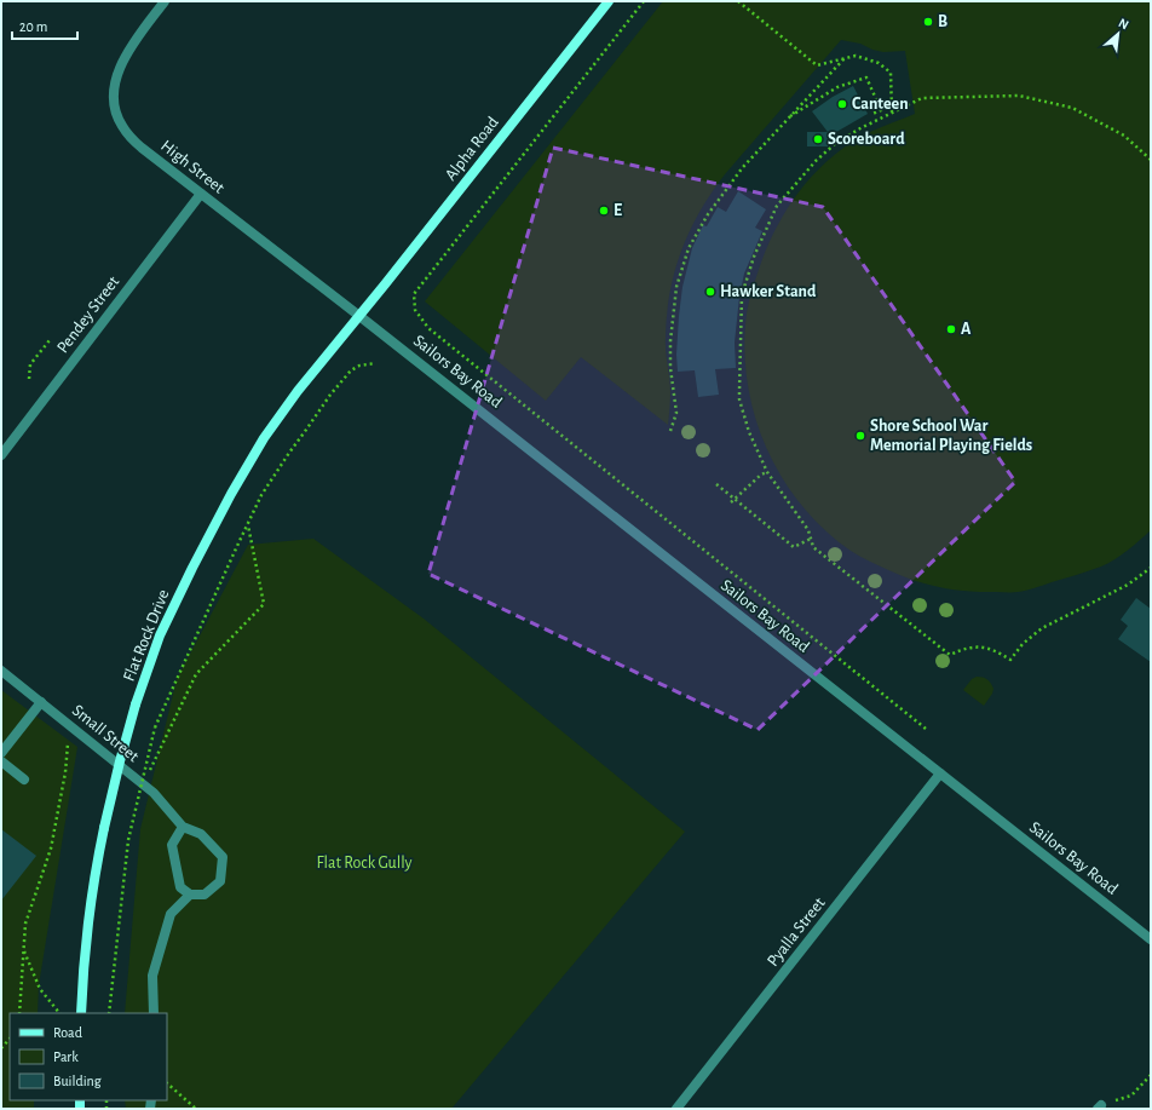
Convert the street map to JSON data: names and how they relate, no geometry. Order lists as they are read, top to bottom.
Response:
{
  "streets": {
    "main road": ["Alpha Road", "Flat Rock Drive"],
    "street": [
      "High Street",
      "Pendey Street",
      "Sailors Bay Road",
      "Small Street",
      "Pyalla Street"
    ]
  },
  "crossings": [
    ["Alpha Road", "High Street"],
    ["Alpha Road", "Sailors Bay Road"],
    ["Alpha Road", "Flat Rock Drive"],
    ["High Street", "Pendey Street"],
    ["High Street", "Sailors Bay Road"],
    ["High Street", "Flat Rock Drive"],
    ["Sailors Bay Road", "Flat Rock Drive"],
    ["Sailors Bay Road", "Pyalla Street"]
  ],
  "parks": ["Flat Rock Gully"],
  "places": [
    "B",
    "Canteen",
    "Scoreboard",
    "E",
    "Hawker Stand",
    "A",
    "Shore School War Memorial Playing Fields"
  ],
  "legend": ["Road", "Park", "Building"],
  "scale_bar": "20 m",
  "north": "top right"
}
